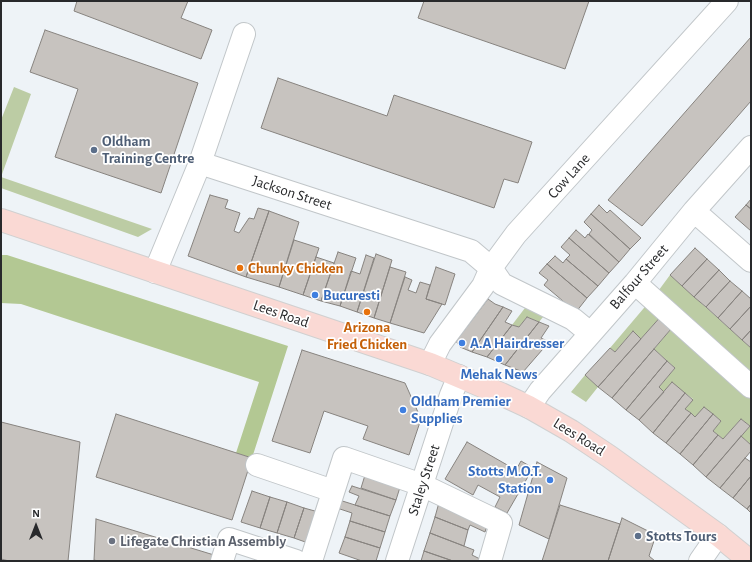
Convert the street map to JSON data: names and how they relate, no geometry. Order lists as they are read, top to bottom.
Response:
{
  "streets": {
    "main road": ["Lees Road"],
    "street": [
      "Cow Lane",
      "Jackson Street",
      "Balfour Street",
      "Staley Street"
    ]
  },
  "crossings": [
    ["Cow Lane", "Jackson Street"],
    ["Cow Lane", "Lees Road"],
    ["Jackson Street", "Balfour Street"],
    ["Balfour Street", "Lees Road"],
    ["Lees Road", "Staley Street"]
  ],
  "places": [
    "Oldham Training Centre",
    "Chunky Chicken",
    "Bucuresti",
    "Arizona Fried Chicken",
    "A.A Hairdresser",
    "Mehak News",
    "Oldham Premier Supplies",
    "Stotts M.O.T. Station",
    "Stotts Tours",
    "Lifegate Christian Assembly"
  ],
  "north": "top"
}
